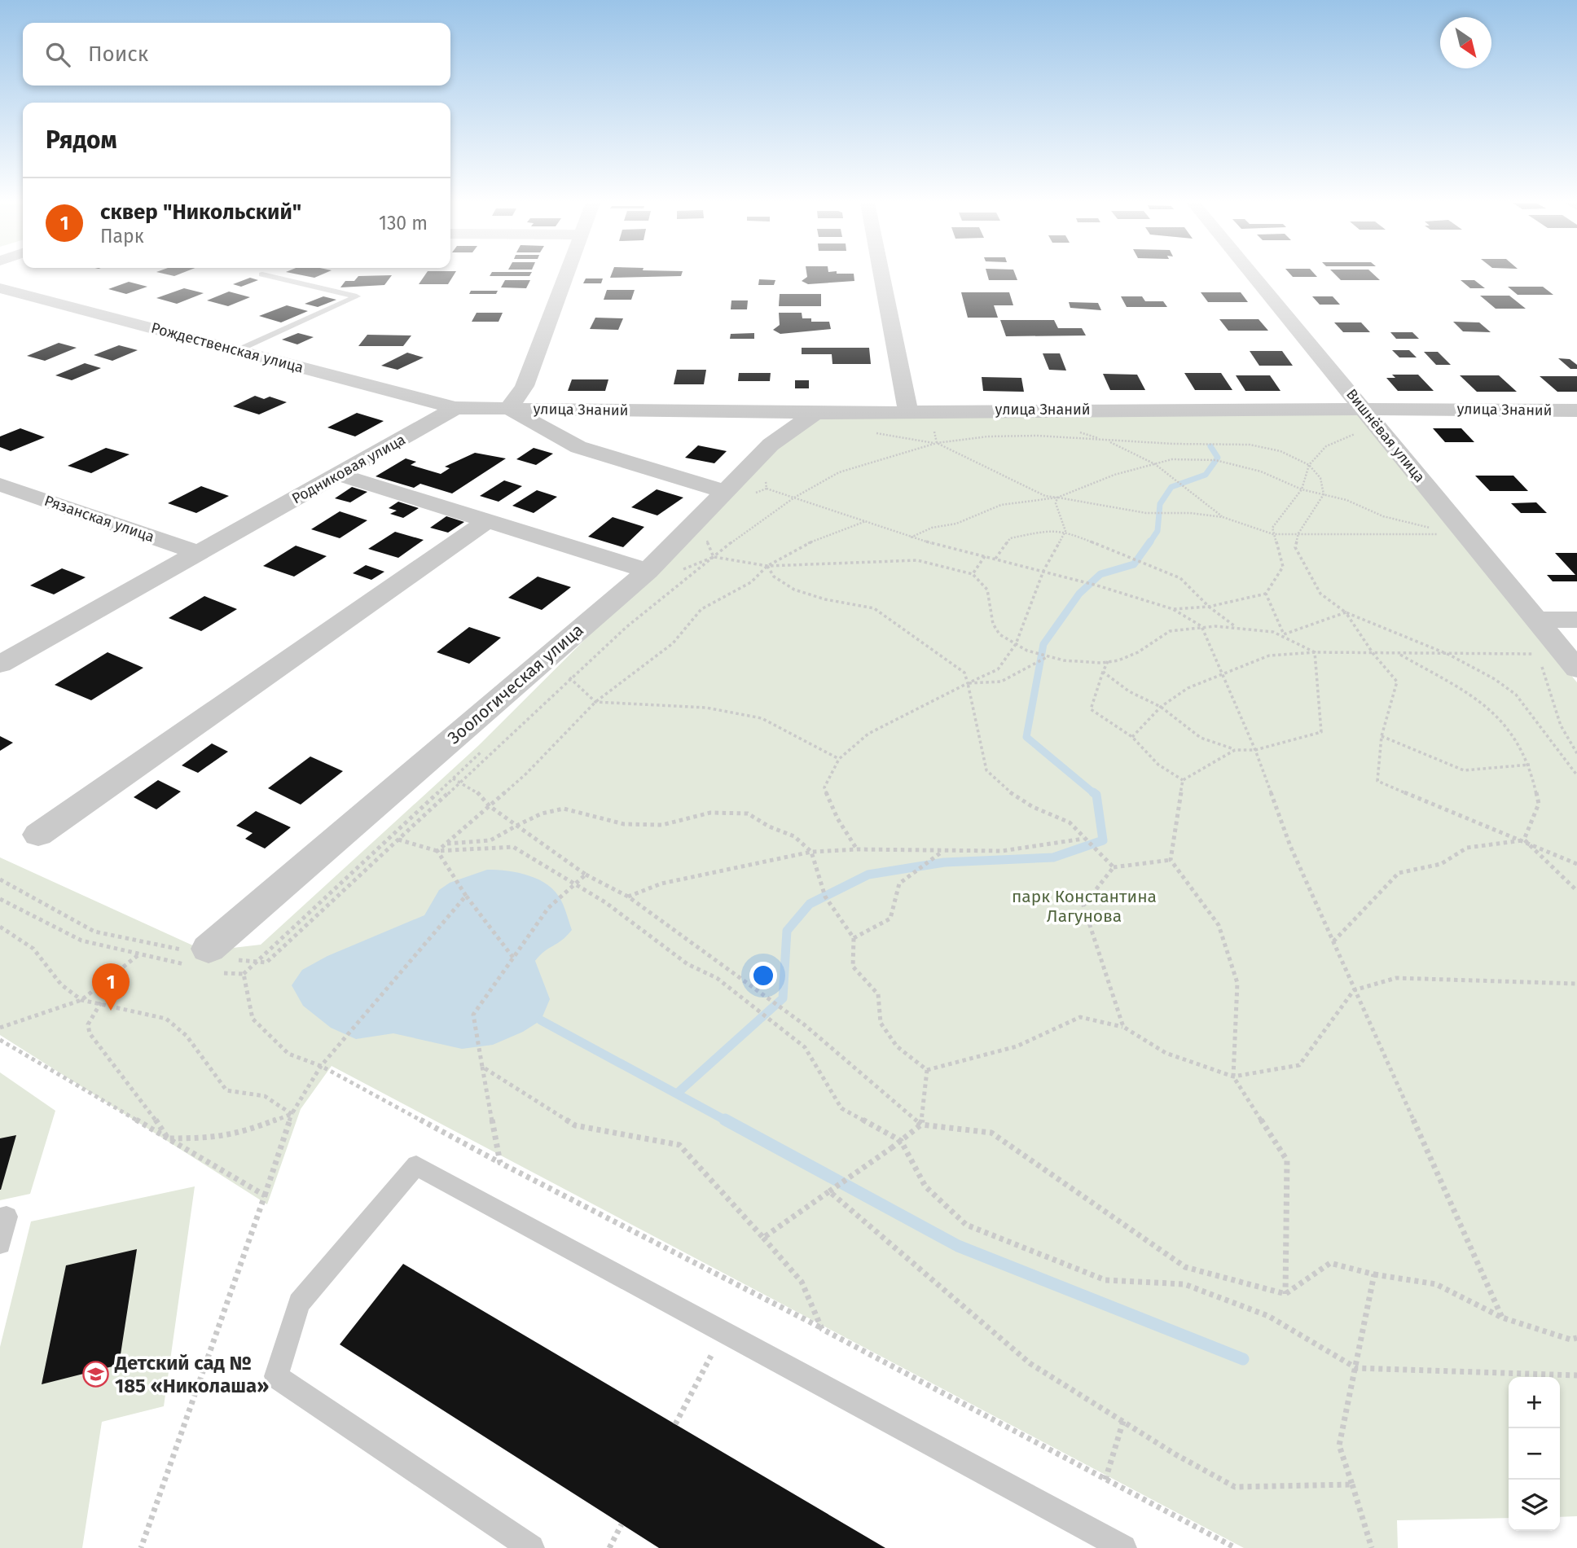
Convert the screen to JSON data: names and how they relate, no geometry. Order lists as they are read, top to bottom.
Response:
{
  "streets": {
    "street": [
      "Рождественская улица",
      "улица Знаний",
      "Вишнёвая улица",
      "Родниковая улица",
      "Рязанская улица",
      "Зоологическая улица"
    ]
  },
  "crossings": [
    ["Рождественская улица", "Родниковая улица"],
    ["улица Знаний", "Вишнёвая улица"],
    ["улица Знаний", "Зоологическая улица"],
    ["Родниковая улица", "Рязанская улица"]
  ],
  "parks": ["парк Константина Лагунова"],
  "places": {
    "school or university": ["Детский сад № 185 «Николаша»"]
  },
  "north": "bottom right",
  "page": {
    "search": "Поиск",
    "heading": "Рядом",
    "list": [
      {
        "mark": "1",
        "name": "сквер \"Никольский\"",
        "note": "Парк",
        "value": "130 m"
      }
    ],
    "pins": "1",
    "map_buttons": ["+", "−"]
  }
}
